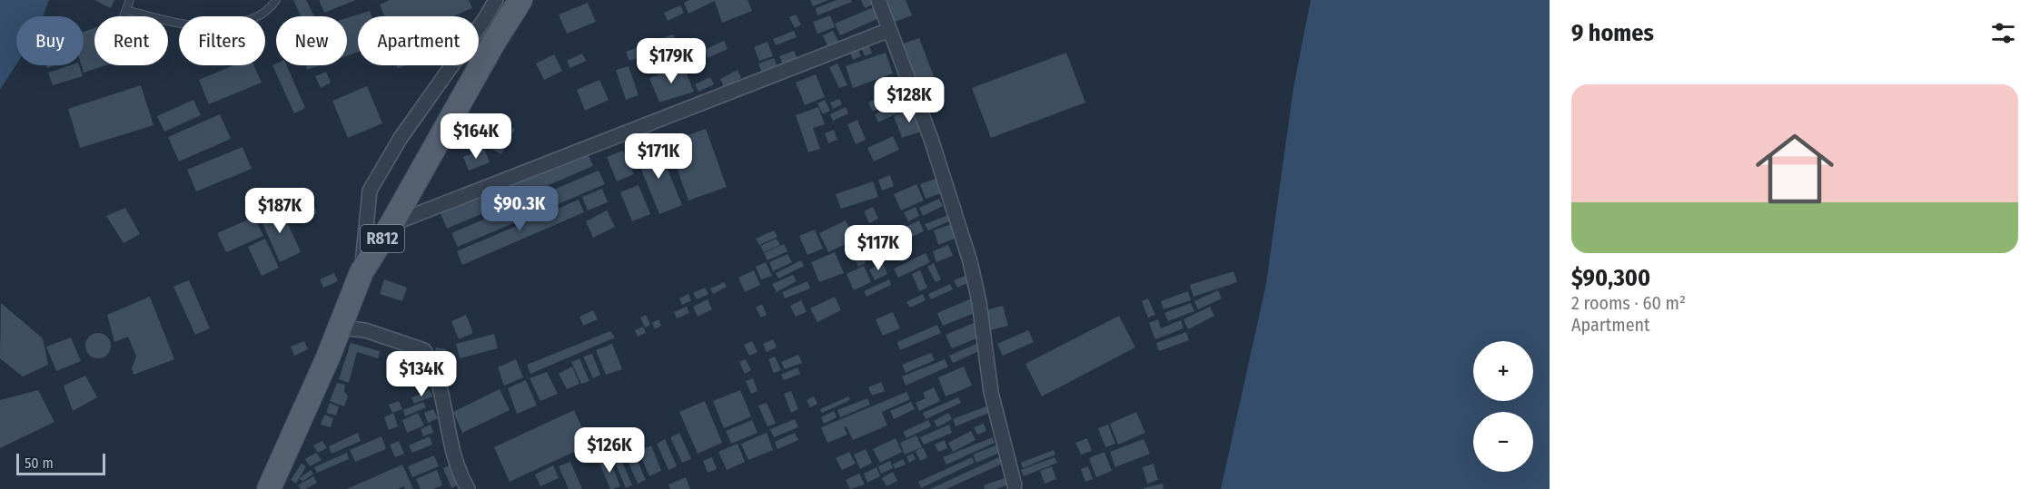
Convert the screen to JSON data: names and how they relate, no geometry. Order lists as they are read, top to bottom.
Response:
{
  "streets": {
    "main road": ["R812"]
  },
  "scale_bar": "50 m",
  "page": {
    "heading": "9 homes",
    "chip": [
      "Buy",
      "Rent",
      "Filters",
      "New",
      "Apartment"
    ],
    "price": [
      "$179K",
      "$128K",
      "$164K",
      "$171K",
      "$90.3K",
      "$187K",
      "$117K",
      "$134K",
      "$126K"
    ],
    "list": [
      {
        "name": "$90,300",
        "note": "2 rooms · 60 m² · Apartment"
      }
    ],
    "map_buttons": ["+", "−"],
    "scale": "50 m"
  }
}
